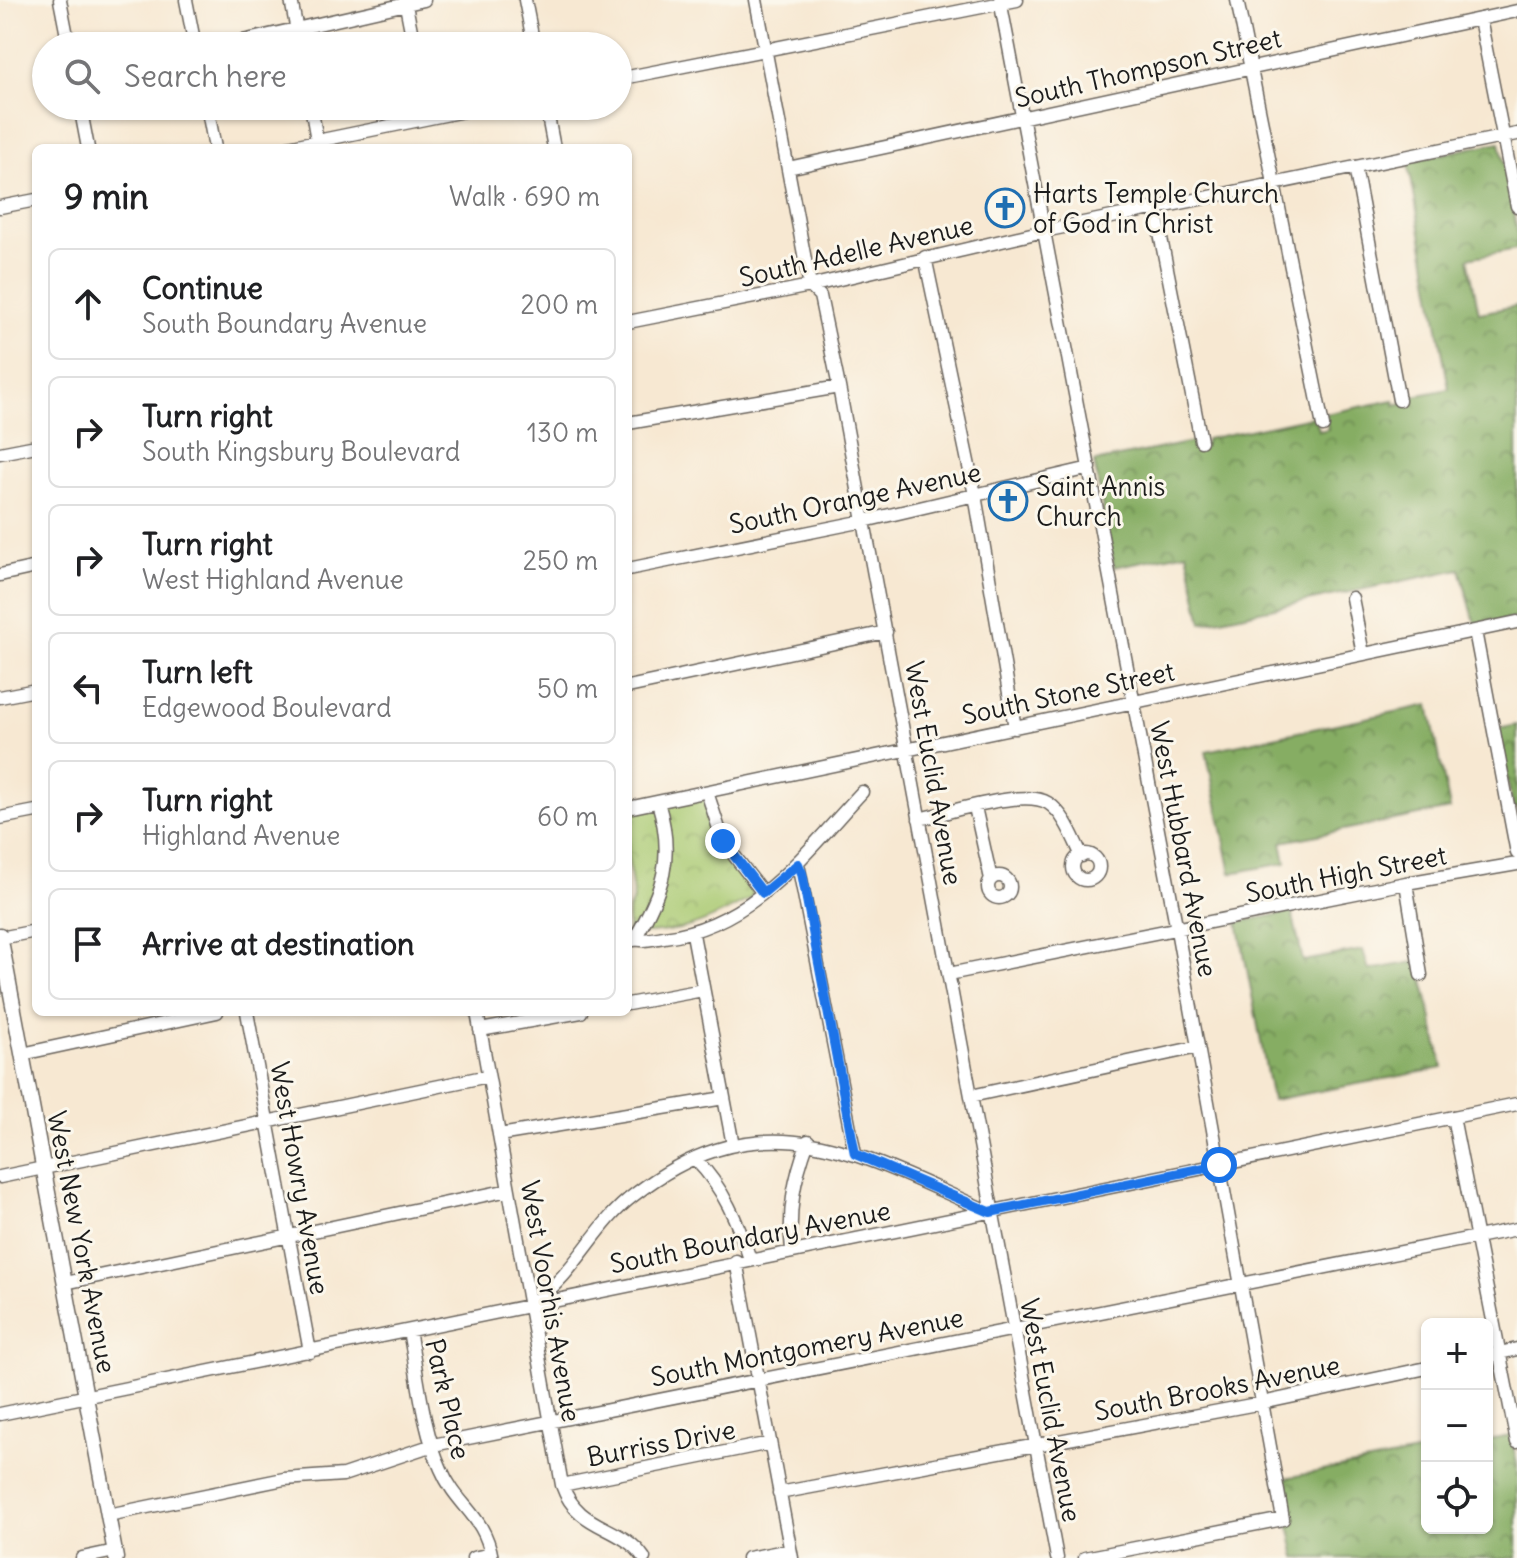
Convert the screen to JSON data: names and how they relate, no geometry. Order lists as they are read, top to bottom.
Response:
{
  "streets": {
    "main road": ["West New York Avenue"],
    "street": [
      "South Thompson Street",
      "South Adelle Avenue",
      "South Orange Avenue",
      "South Stone Street",
      "West Euclid Avenue",
      "West Hubbard Avenue",
      "South High Street",
      "West Howry Avenue",
      "South Boundary Avenue",
      "West Voorhis Avenue",
      "South Montgomery Avenue",
      "South Brooks Avenue",
      "Park Place",
      "Burriss Drive"
    ]
  },
  "crossings": [
    ["South Thompson Street", "West Euclid Avenue"],
    ["South Thompson Street", "West Hubbard Avenue"],
    ["South Adelle Avenue", "West Euclid Avenue"],
    ["South Adelle Avenue", "West Hubbard Avenue"],
    ["South Orange Avenue", "West Euclid Avenue"],
    ["South Orange Avenue", "West Hubbard Avenue"],
    ["South Stone Street", "West Euclid Avenue"],
    ["South Stone Street", "West Hubbard Avenue"],
    ["West Euclid Avenue", "South High Street"],
    ["West Euclid Avenue", "South Boundary Avenue"],
    ["West Euclid Avenue", "South Montgomery Avenue"],
    ["West Euclid Avenue", "South Brooks Avenue"],
    ["West Hubbard Avenue", "South High Street"],
    ["West Hubbard Avenue", "South Boundary Avenue"],
    ["West Hubbard Avenue", "South Montgomery Avenue"],
    ["West Hubbard Avenue", "South Brooks Avenue"],
    ["West Howry Avenue", "South Boundary Avenue"],
    ["South Boundary Avenue", "West New York Avenue"],
    ["South Boundary Avenue", "West Voorhis Avenue"],
    ["South Boundary Avenue", "Park Place"],
    ["West New York Avenue", "South Montgomery Avenue"],
    ["West Voorhis Avenue", "South Montgomery Avenue"],
    ["West Voorhis Avenue", "Burriss Drive"],
    ["South Montgomery Avenue", "Park Place"]
  ],
  "places": {
    "church": ["Harts Temple Church of God in Christ", "Saint Annis Church"]
  },
  "page": {
    "search": "Search here",
    "heading": ["9 min", "Walk · 690 m"],
    "list": [
      ["Continue", "South Boundary Avenue", "200 m"],
      ["Turn right", "South Kingsbury Boulevard", "130 m"],
      ["Turn right", "West Highland Avenue", "250 m"],
      ["Turn left", "Edgewood Boulevard", "50 m"],
      ["Turn right", "Highland Avenue", "60 m"],
      "Arrive at destination"
    ],
    "map_buttons": ["+", "−"]
  }
}
